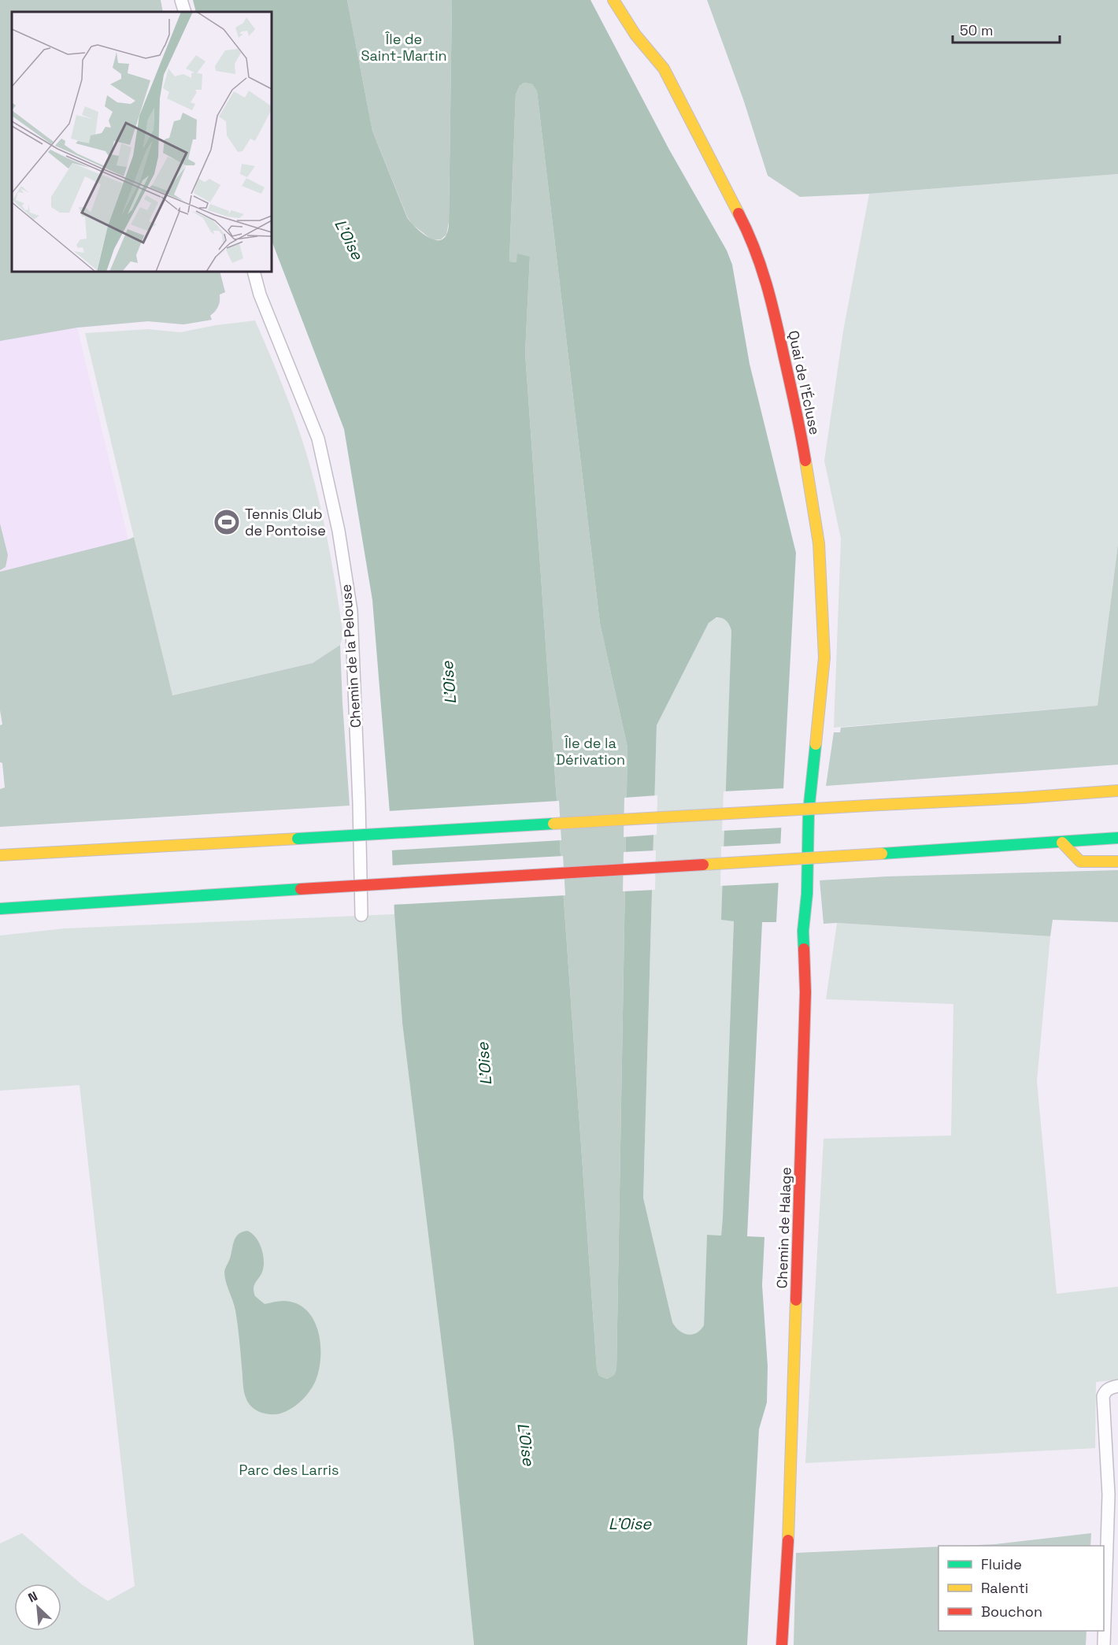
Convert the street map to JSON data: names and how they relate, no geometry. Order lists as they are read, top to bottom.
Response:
{
  "streets": {
    "main road": ["Quai de l'Écluse", "Chemin de Halage"],
    "street": ["Chemin de la Pelouse"]
  },
  "crossings": [
    ["Quai de l'Écluse", "Chemin de Halage"]
  ],
  "water": ["L'Oise", "L’Oise"],
  "parks": ["Île de Saint-Martin", "Île de la Dérivation", "Parc des Larris"],
  "places": {
    "sports": ["Tennis Club de Pontoise"]
  },
  "legend": ["Fluide", "Ralenti", "Bouchon"],
  "scale_bar": "50 m",
  "north": "top left"
}
